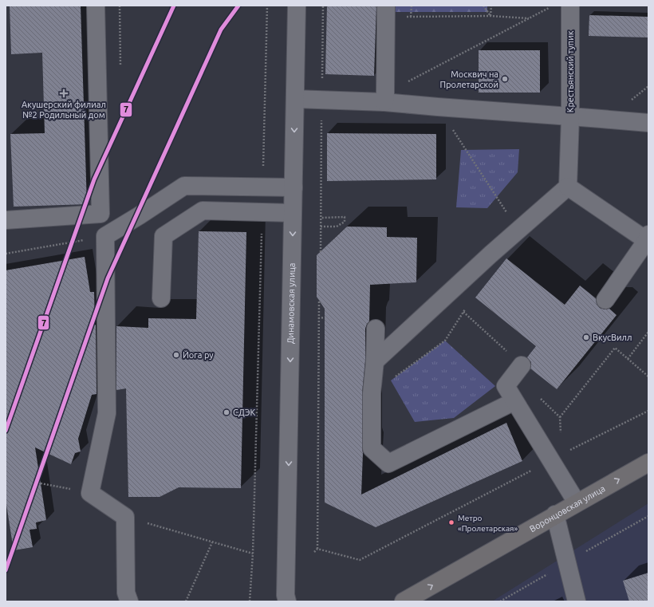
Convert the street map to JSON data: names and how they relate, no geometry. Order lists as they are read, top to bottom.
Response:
{
  "streets": {
    "main road": ["Воронцовская улица"],
    "street": ["Крестьянский тупик", "Динамовская улица"]
  },
  "one_way": ["Динамовская улица", "Воронцовская улица"],
  "places": {
    "other": [
      "Москвич на Пролетарской",
      "ВкусВилл",
      "Йога ру",
      "СДЭК",
      "Метро «Пролетарская»"
    ],
    "health": ["Акушерский филиал №2 Родильный дом"]
  },
  "lines": ["transit line 7"]
}
